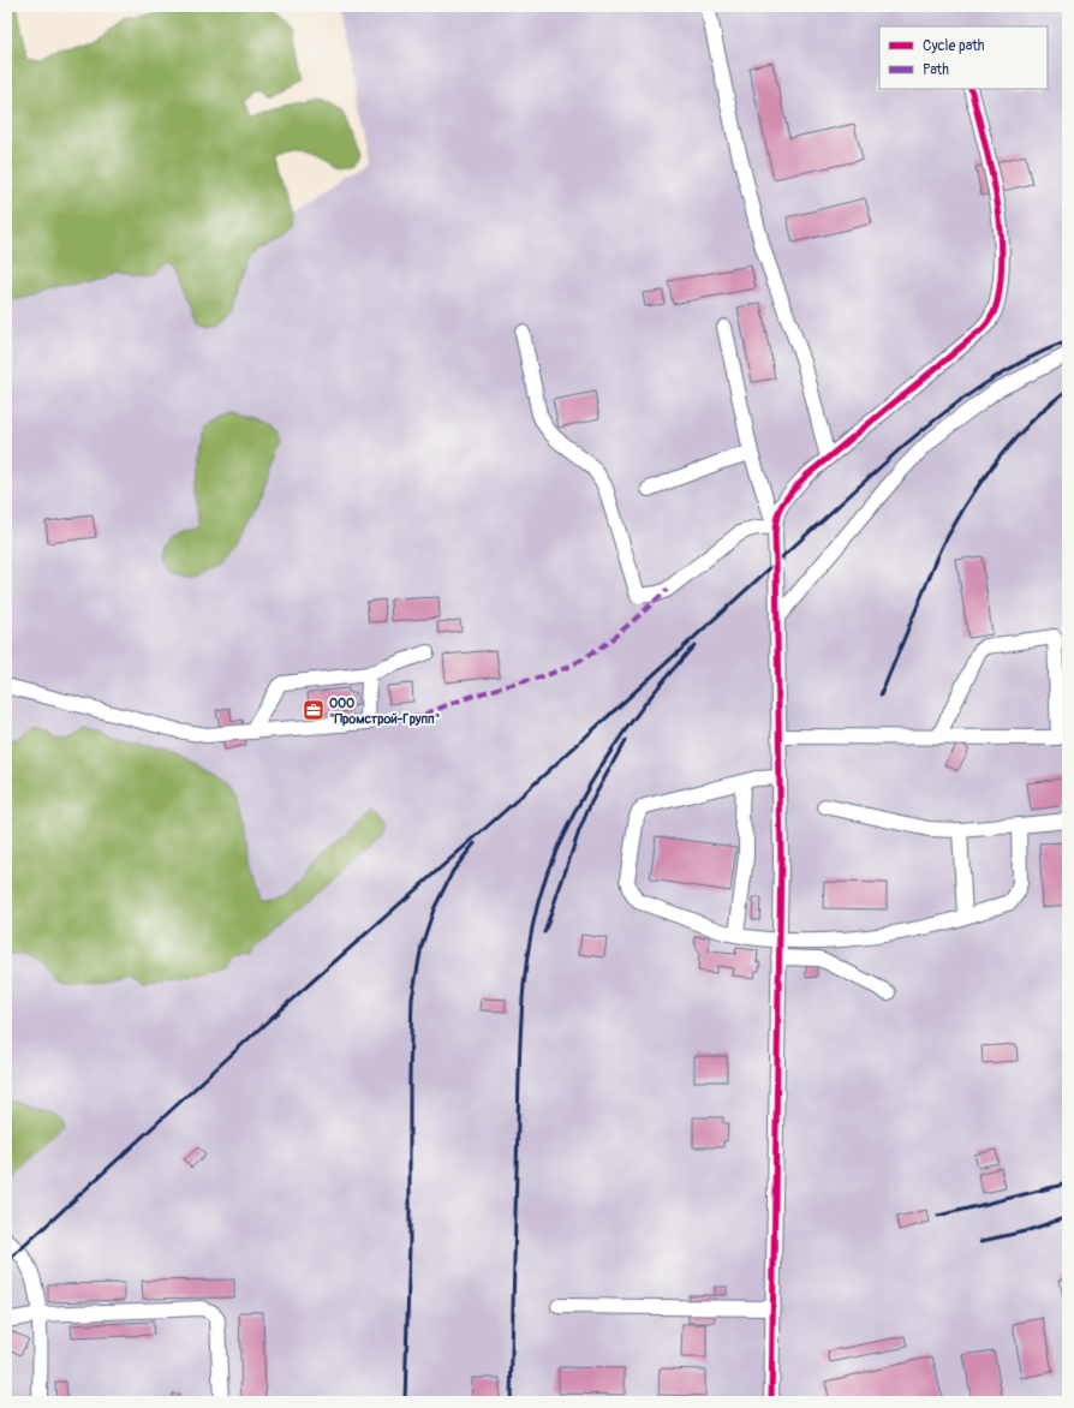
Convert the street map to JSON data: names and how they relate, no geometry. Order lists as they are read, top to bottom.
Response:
{
  "places": {
    "office": ["ООО \"Промстрой-Групп\""]
  },
  "legend": ["Cycle path", "Path"]
}
